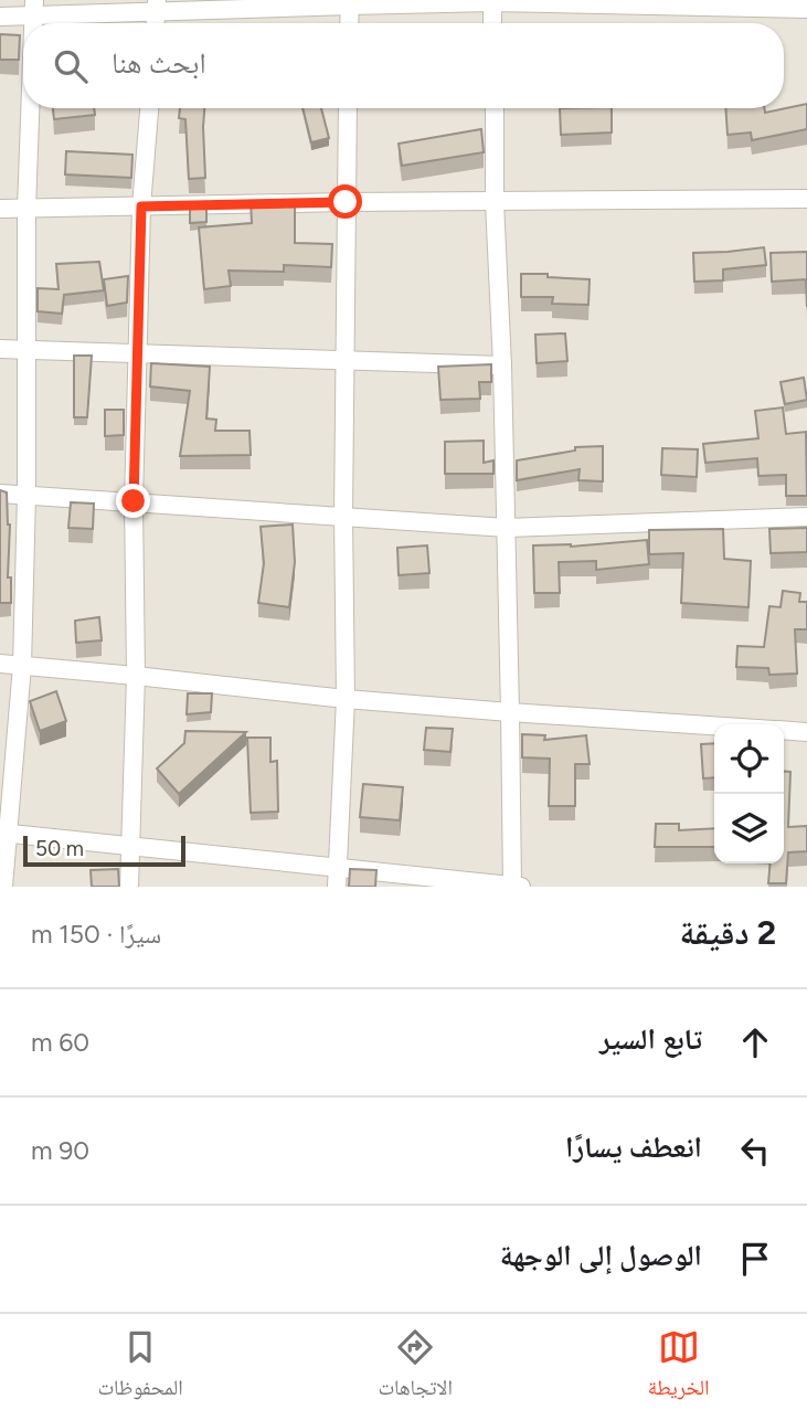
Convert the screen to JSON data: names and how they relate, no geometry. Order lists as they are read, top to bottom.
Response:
{
  "scale_bar": "50 m",
  "page": {
    "search": "ابحث هنا",
    "scale": "50 m",
    "heading": ["2 دقيقة", "سيرًا · 150 m"],
    "list": [
      ["تابع السير", "60 m"],
      ["انعطف يسارًا", "90 m"],
      "الوصول إلى الوجهة"
    ],
    "nav": ["الخريطة", "الاتجاهات", "المحفوظات"]
  }
}
